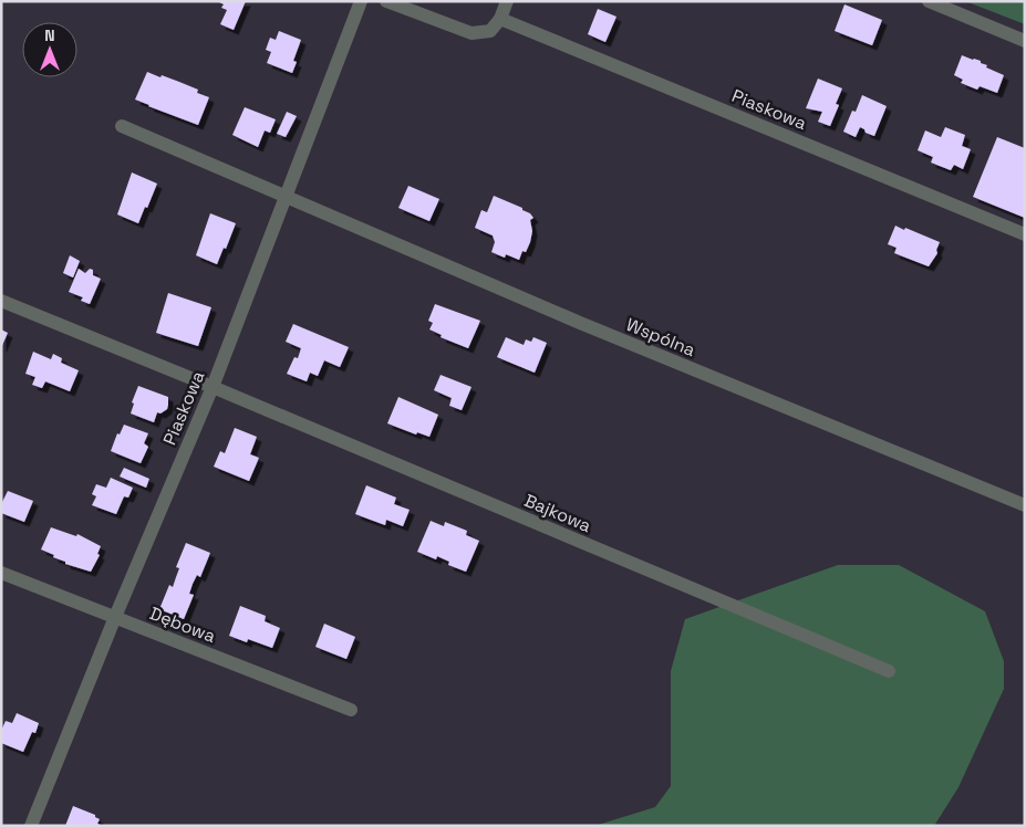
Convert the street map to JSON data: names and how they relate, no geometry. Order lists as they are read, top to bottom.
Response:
{
  "streets": {
    "street": [
      "Piaskowa",
      "Wspólna",
      "Bajkowa",
      "Dębowa"
    ]
  },
  "crossings": [
    ["Piaskowa", "Wspólna"],
    ["Piaskowa", "Bajkowa"],
    ["Piaskowa", "Dębowa"]
  ],
  "north": "top"
}
